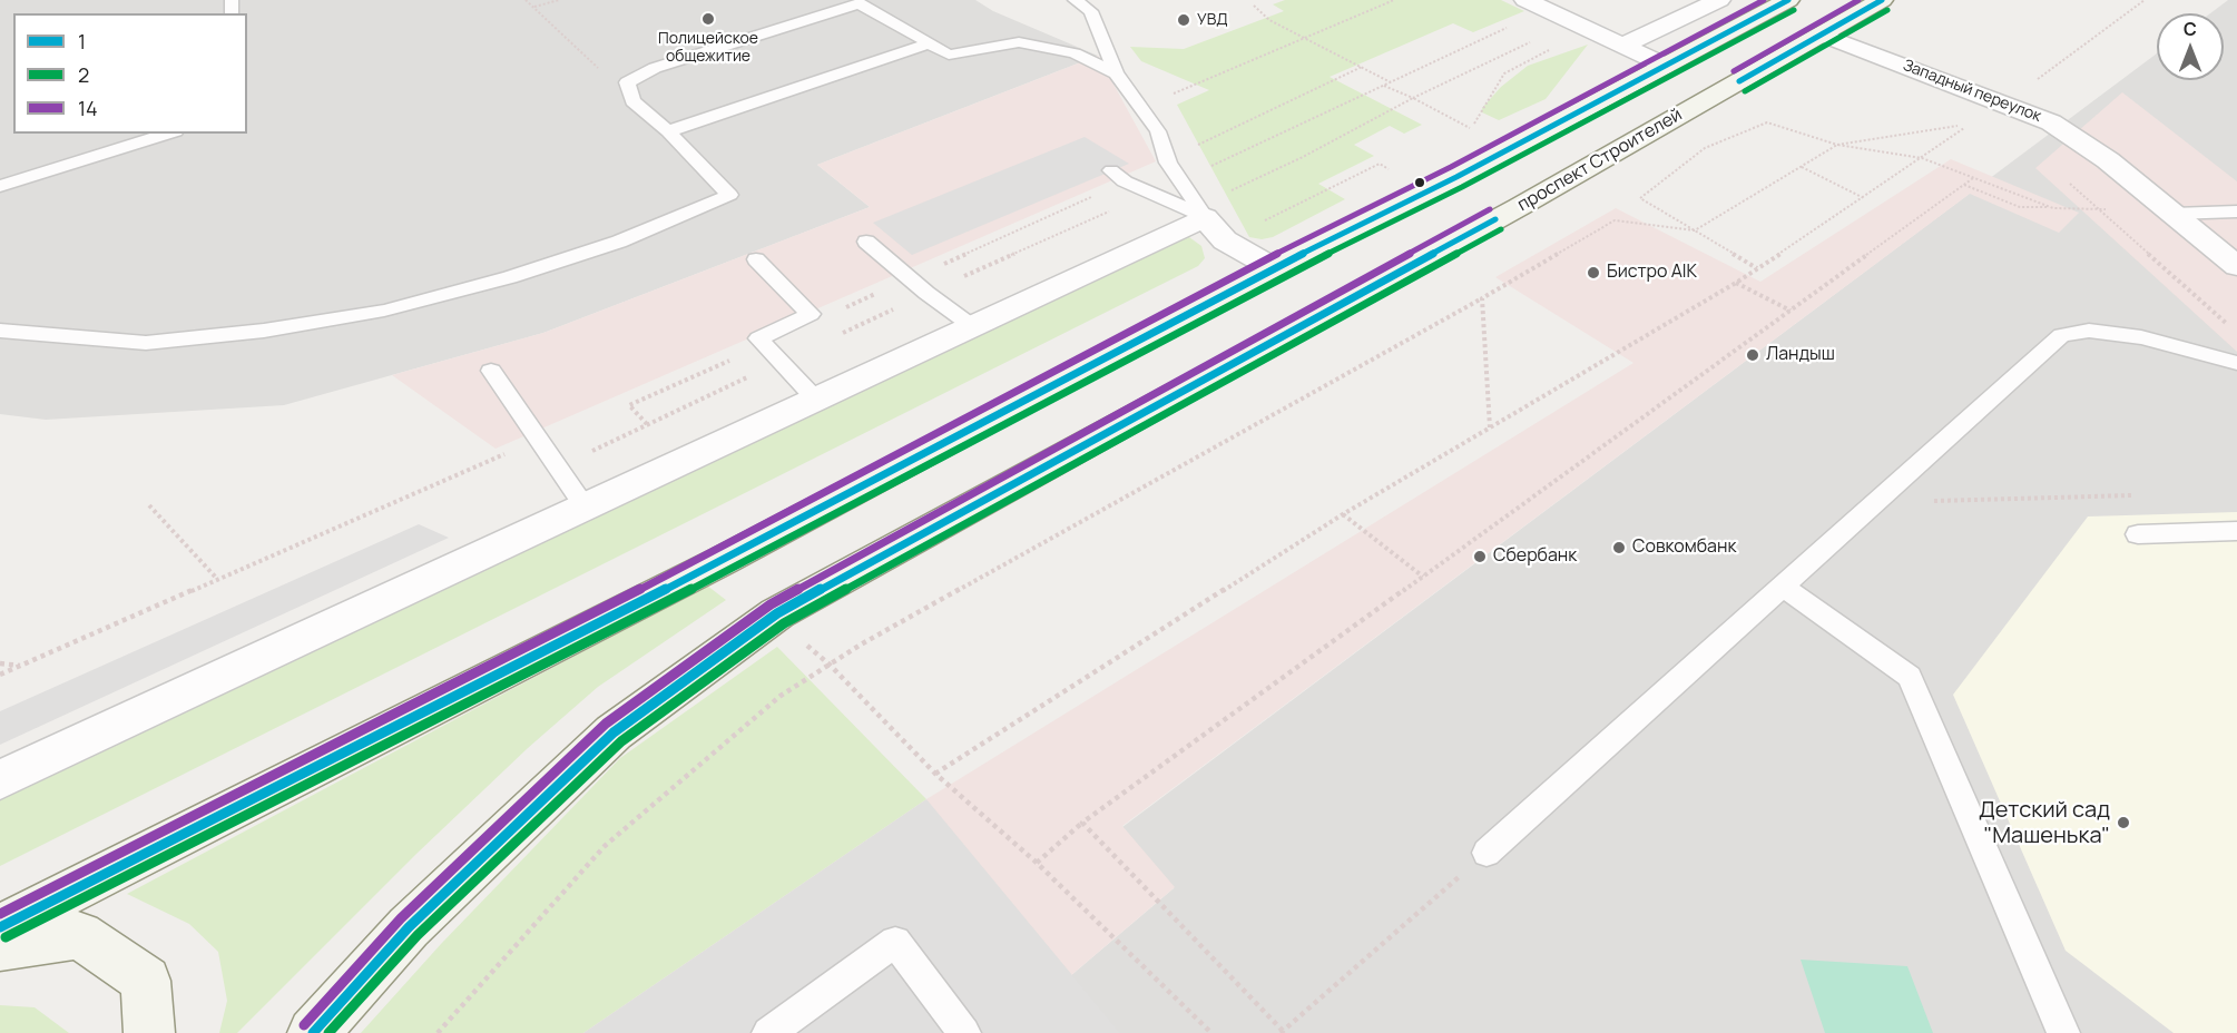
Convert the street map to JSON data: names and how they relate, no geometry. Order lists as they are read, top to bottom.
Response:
{
  "streets": {
    "main road": ["проспект Строителей"],
    "street": ["Западный переулок"]
  },
  "crossings": [
    ["Западный переулок", "проспект Строителей"]
  ],
  "places": [
    "Полицейское общежитие",
    "УВД",
    "Бистро AIK",
    "Ландыш",
    "Совкомбанк",
    "Сбербанк",
    "Детский сад \"Машенька\""
  ],
  "lines": ["transit line 1", "transit line 14", "transit line 2"],
  "legend": ["1", "2", "14"],
  "north": "top"
}
